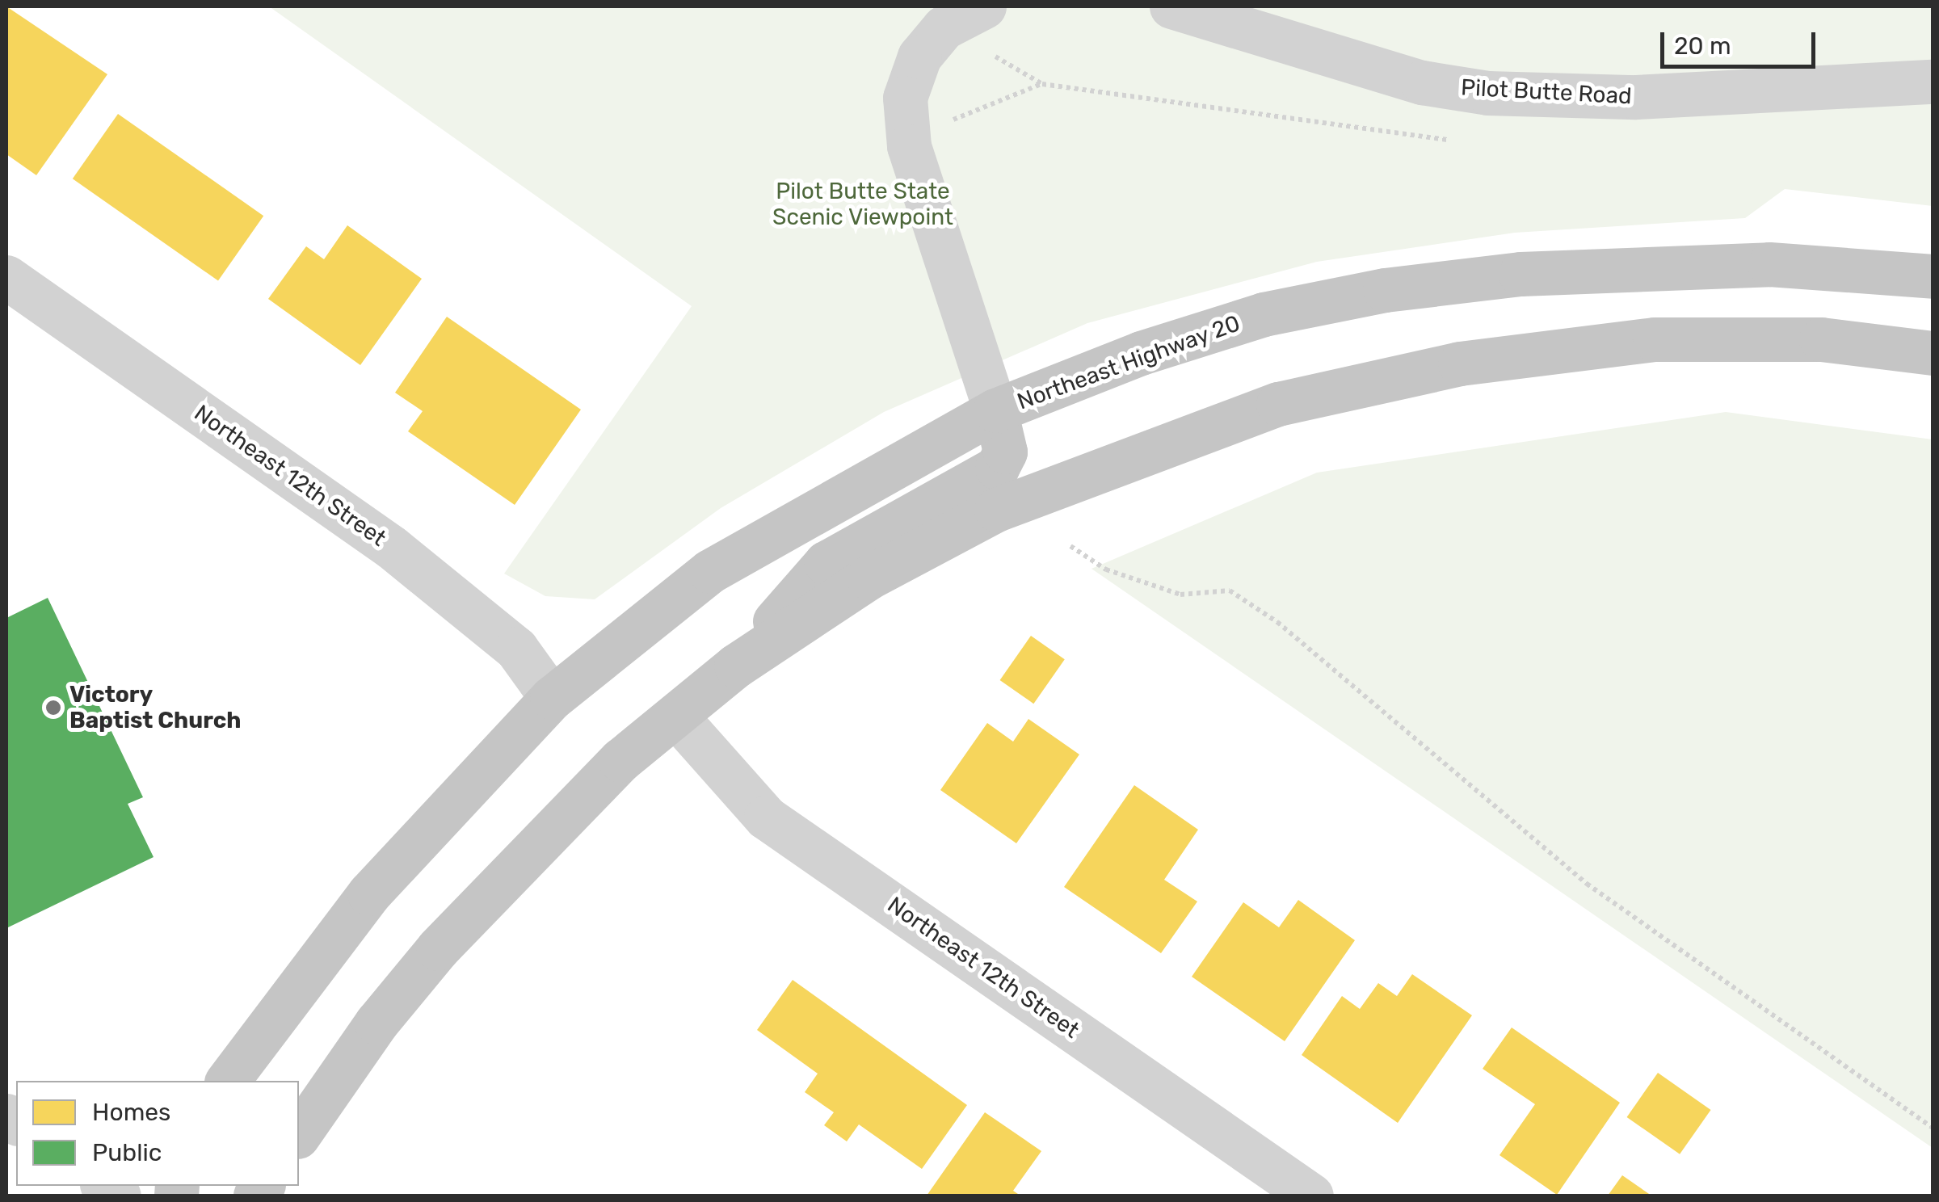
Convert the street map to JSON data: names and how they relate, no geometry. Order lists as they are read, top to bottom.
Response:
{
  "streets": {
    "main road": ["Northeast Highway 20"],
    "street": ["Pilot Butte Road", "Northeast 12th Street"]
  },
  "crossings": [
    ["Northeast Highway 20", "Northeast 12th Street"]
  ],
  "parks": ["Pilot Butte State Scenic Viewpoint"],
  "places": ["Victory Baptist Church"],
  "legend": ["Homes", "Public"],
  "scale_bar": "20 m"
}
